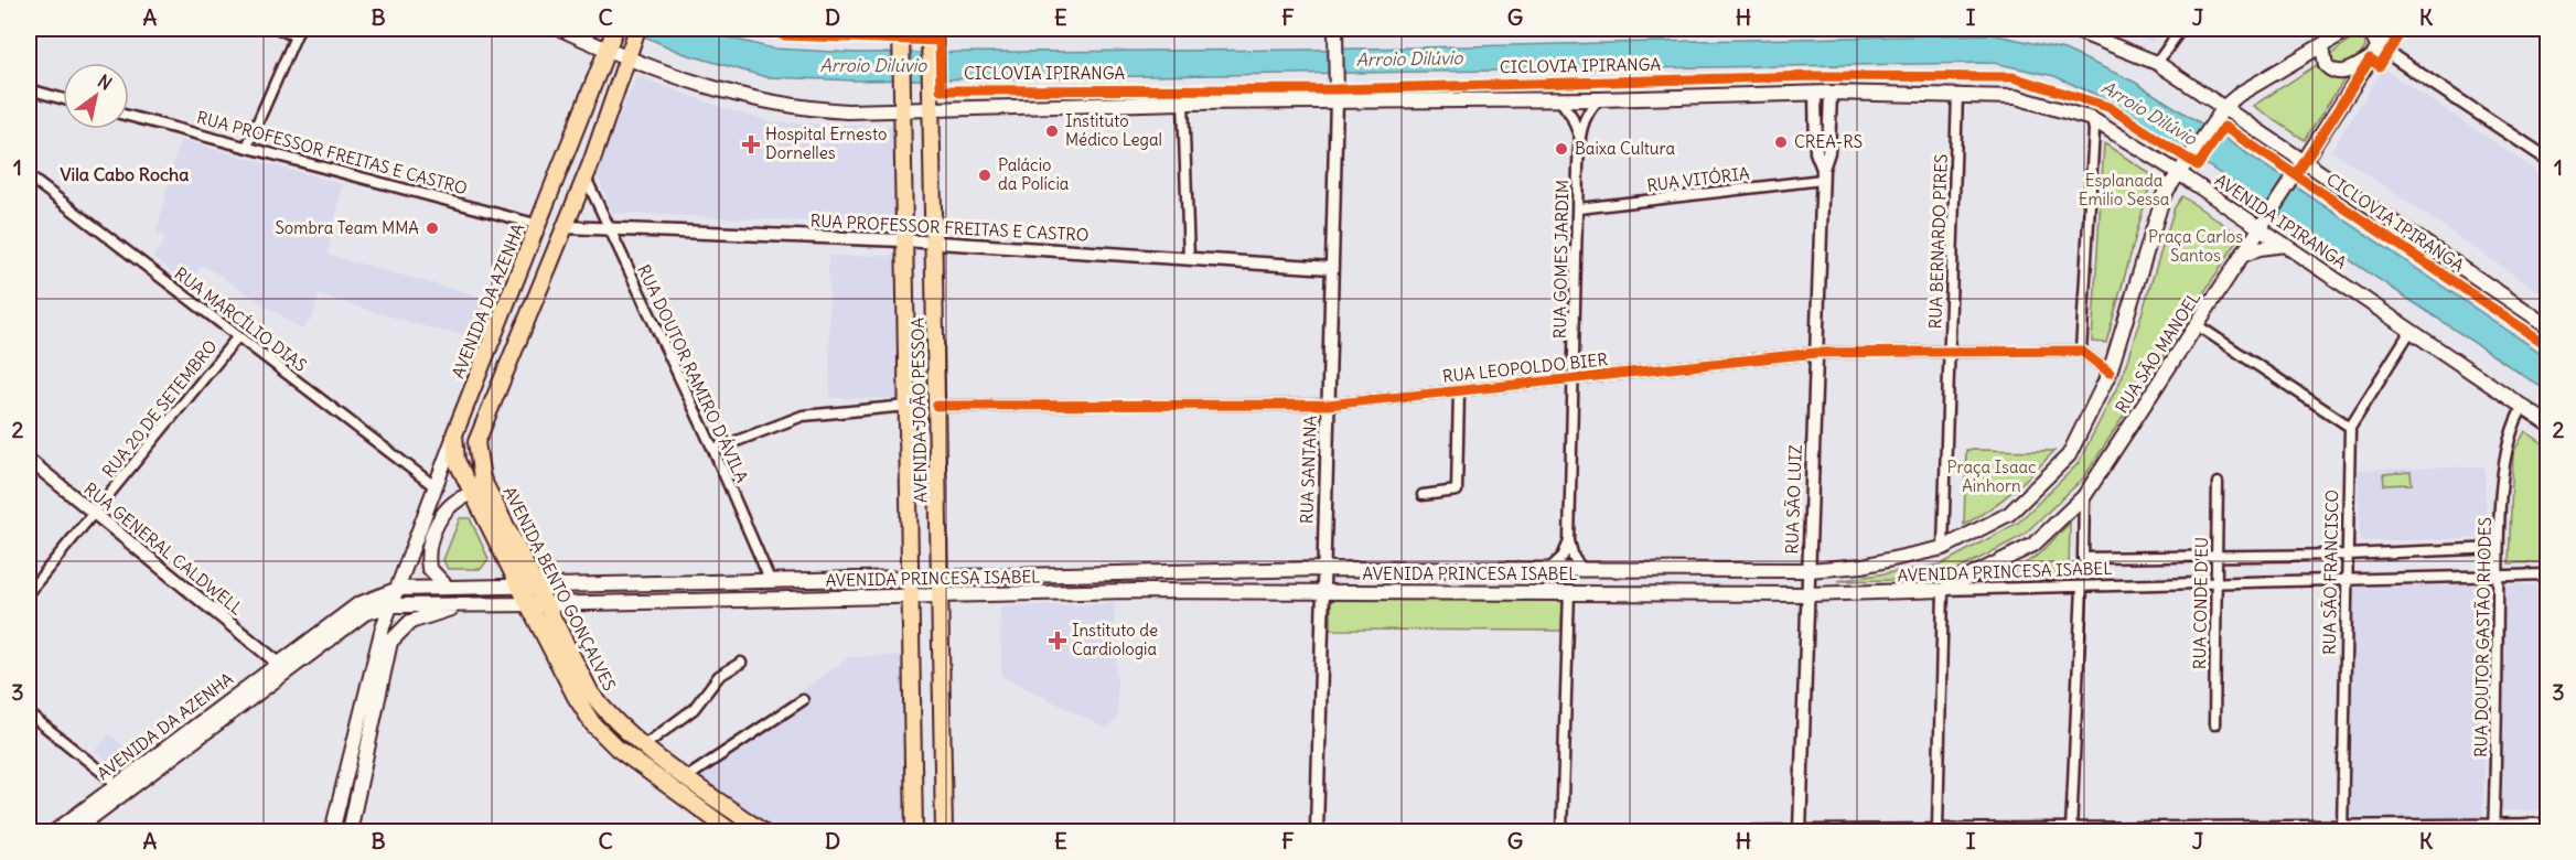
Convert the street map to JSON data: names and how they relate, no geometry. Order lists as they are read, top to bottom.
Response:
{
  "streets": {
    "main road": [
      "AVENIDA IPIRANGA",
      "AVENIDA DA AZENHA",
      "RUA SÃO MANOEL",
      "AVENIDA JOÃO PESSOA",
      "RUA SANTANA",
      "AVENIDA PRINCESA ISABEL",
      "AVENIDA BENTO GONÇALVES"
    ],
    "street": [
      "RUA PROFESSOR FREITAS E CASTRO",
      "RUA VITÓRIA",
      "RUA BERNARDO PIRES",
      "RUA GOMES JARDIM",
      "RUA MARCÍLIO DIAS",
      "RUA LEOPOLDO BIER",
      "RUA DOUTOR RAMIRO D'ÁVILA",
      "RUA 20 DE SETEMBRO",
      "RUA SÃO LUIZ",
      "RUA GENERAL CALDWELL",
      "RUA SÃO FRANCISCO",
      "RUA CONDE D'EU",
      "RUA DOUTOR GASTÃO RHODES"
    ],
    "cycle path": ["CICLOVIA IPIRANGA"]
  },
  "crossings": [
    ["RUA PROFESSOR FREITAS E CASTRO", "AVENIDA DA AZENHA"],
    ["RUA PROFESSOR FREITAS E CASTRO", "RUA DOUTOR RAMIRO D'ÁVILA"],
    ["RUA PROFESSOR FREITAS E CASTRO", "AVENIDA JOÃO PESSOA"],
    ["RUA PROFESSOR FREITAS E CASTRO", "RUA SANTANA"],
    ["RUA PROFESSOR FREITAS E CASTRO", "AVENIDA BENTO GONÇALVES"],
    ["RUA VITÓRIA", "RUA GOMES JARDIM"],
    ["RUA VITÓRIA", "RUA SÃO LUIZ"],
    ["AVENIDA IPIRANGA", "RUA BERNARDO PIRES"],
    ["AVENIDA IPIRANGA", "RUA GOMES JARDIM"],
    ["AVENIDA IPIRANGA", "AVENIDA DA AZENHA"],
    ["AVENIDA IPIRANGA", "RUA SÃO MANOEL"],
    ["AVENIDA IPIRANGA", "AVENIDA JOÃO PESSOA"],
    ["AVENIDA IPIRANGA", "RUA SANTANA"],
    ["AVENIDA IPIRANGA", "RUA SÃO LUIZ"],
    ["AVENIDA IPIRANGA", "RUA DOUTOR GASTÃO RHODES"],
    ["RUA BERNARDO PIRES", "RUA SÃO MANOEL"],
    ["RUA BERNARDO PIRES", "RUA LEOPOLDO BIER"],
    ["RUA BERNARDO PIRES", "AVENIDA PRINCESA ISABEL"],
    ["RUA GOMES JARDIM", "RUA LEOPOLDO BIER"],
    ["RUA GOMES JARDIM", "AVENIDA PRINCESA ISABEL"],
    ["AVENIDA DA AZENHA", "RUA MARCÍLIO DIAS"],
    ["AVENIDA DA AZENHA", "RUA GENERAL CALDWELL"],
    ["AVENIDA DA AZENHA", "AVENIDA PRINCESA ISABEL"],
    ["AVENIDA DA AZENHA", "AVENIDA BENTO GONÇALVES"],
    ["RUA MARCÍLIO DIAS", "RUA 20 DE SETEMBRO"],
    ["RUA SÃO MANOEL", "AVENIDA PRINCESA ISABEL"],
    ["RUA LEOPOLDO BIER", "AVENIDA JOÃO PESSOA"],
    ["RUA LEOPOLDO BIER", "RUA SANTANA"],
    ["RUA LEOPOLDO BIER", "RUA SÃO LUIZ"],
    ["RUA DOUTOR RAMIRO D'ÁVILA", "AVENIDA PRINCESA ISABEL"],
    ["RUA 20 DE SETEMBRO", "RUA GENERAL CALDWELL"],
    ["AVENIDA JOÃO PESSOA", "AVENIDA PRINCESA ISABEL"],
    ["RUA SANTANA", "AVENIDA PRINCESA ISABEL"],
    ["RUA SÃO LUIZ", "AVENIDA PRINCESA ISABEL"],
    ["AVENIDA PRINCESA ISABEL", "RUA SÃO FRANCISCO"],
    ["AVENIDA PRINCESA ISABEL", "AVENIDA BENTO GONÇALVES"],
    ["AVENIDA PRINCESA ISABEL", "RUA CONDE D'EU"],
    ["AVENIDA PRINCESA ISABEL", "RUA DOUTOR GASTÃO RHODES"]
  ],
  "districts": ["Vila Cabo Rocha"],
  "water": ["Arroio Dilúvio"],
  "parks": ["Esplanada Emilio Sessa", "Praça Carlos Santos", "Praça Isaac Ainhorn"],
  "places": {
    "other": [
      "Instituto Médico Legal",
      "CREA-RS",
      "Baixa Cultura",
      "Palácio da Polícia",
      "Sombra Team MMA"
    ],
    "health": ["Hospital Ernesto Dornelles", "Instituto de Cardiologia"]
  },
  "north": "top right",
  "grid": {
    "columns": [
      "A",
      "B",
      "C",
      "D",
      "E",
      "F",
      "G",
      "H",
      "I",
      "J",
      "K"
    ],
    "rows": ["1", "2", "3"]
  }
}
